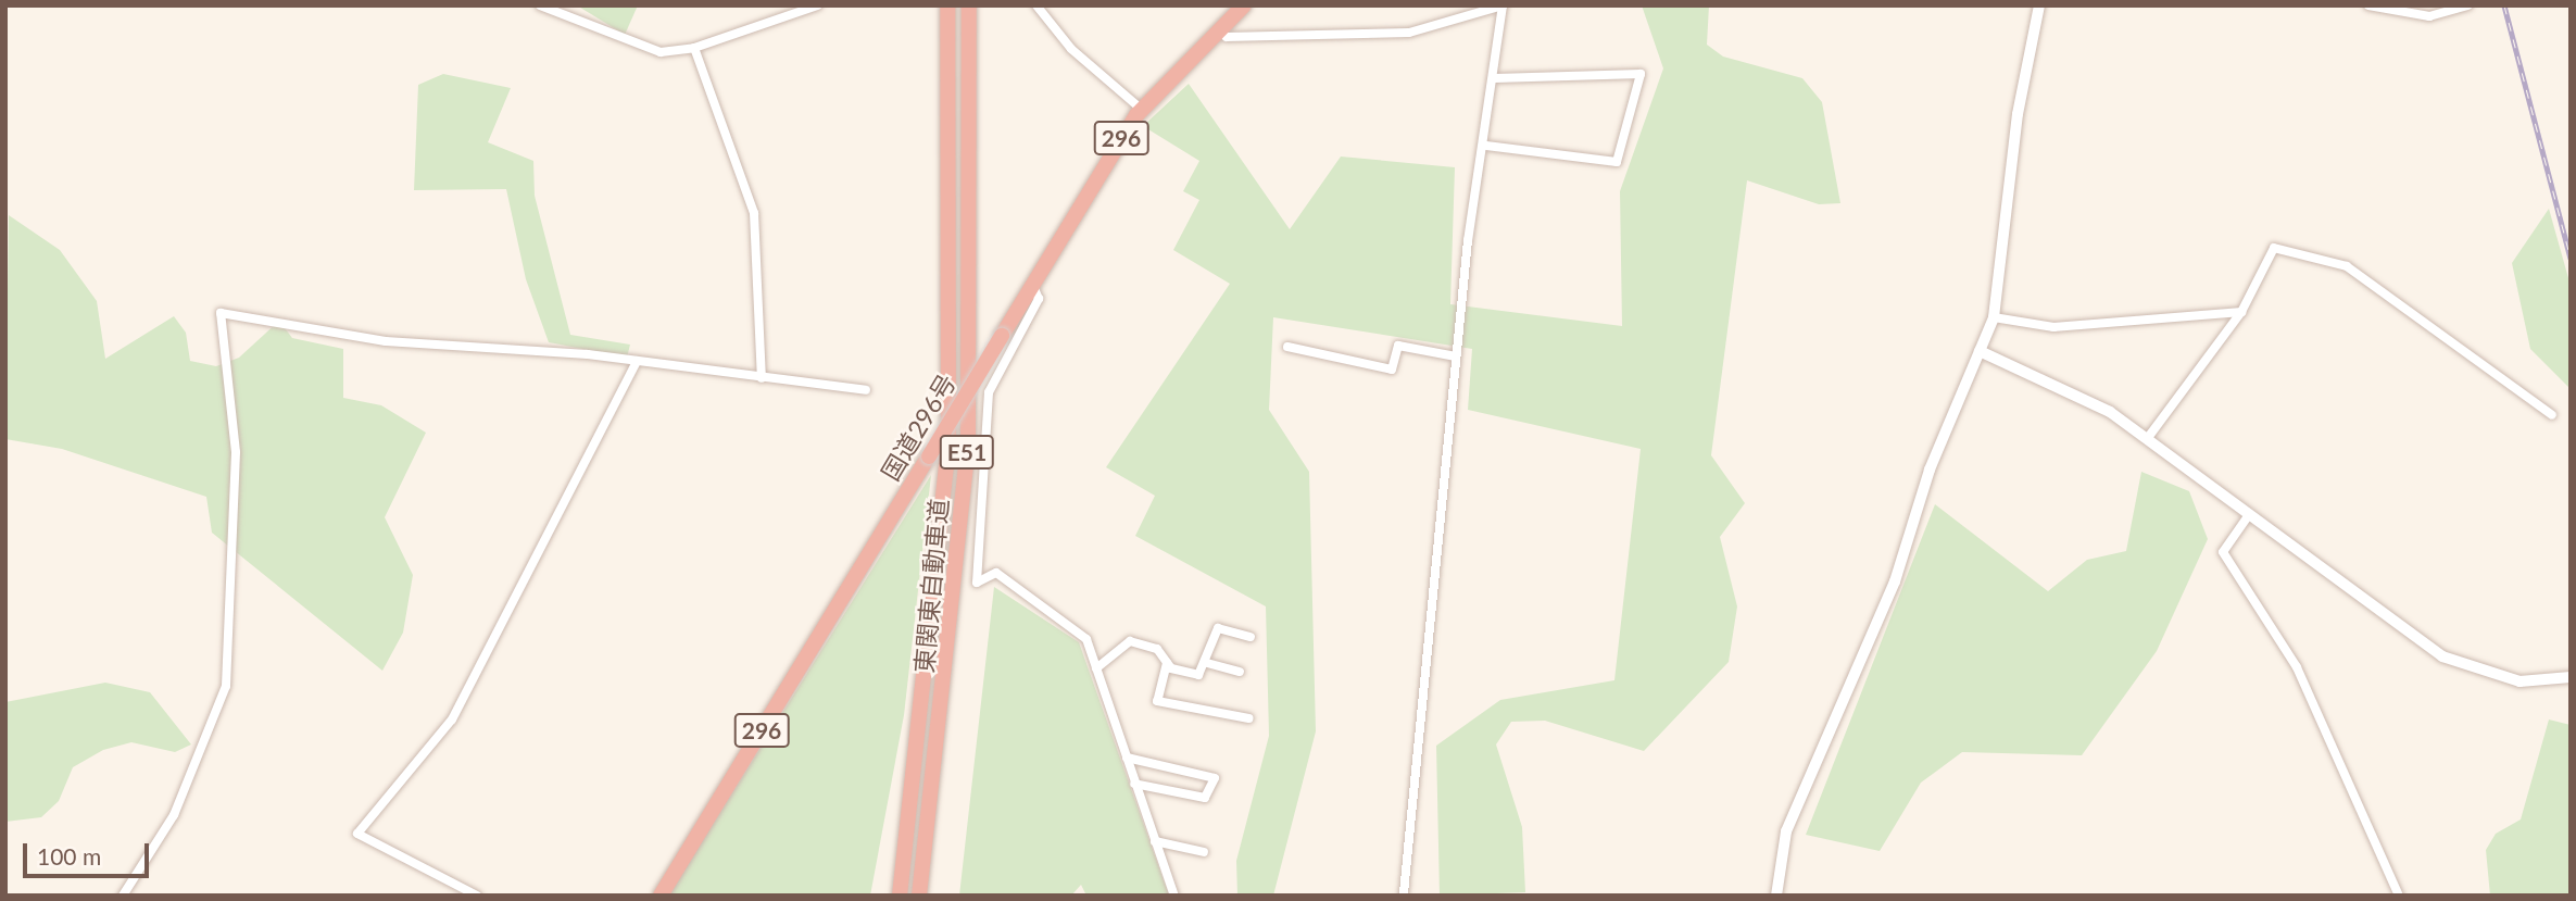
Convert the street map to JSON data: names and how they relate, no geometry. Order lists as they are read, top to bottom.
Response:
{
  "streets": {
    "highway": [
      "296",
      "国道296号",
      "E51",
      "東関東自動車道"
    ]
  },
  "scale_bar": "100 m"
}
